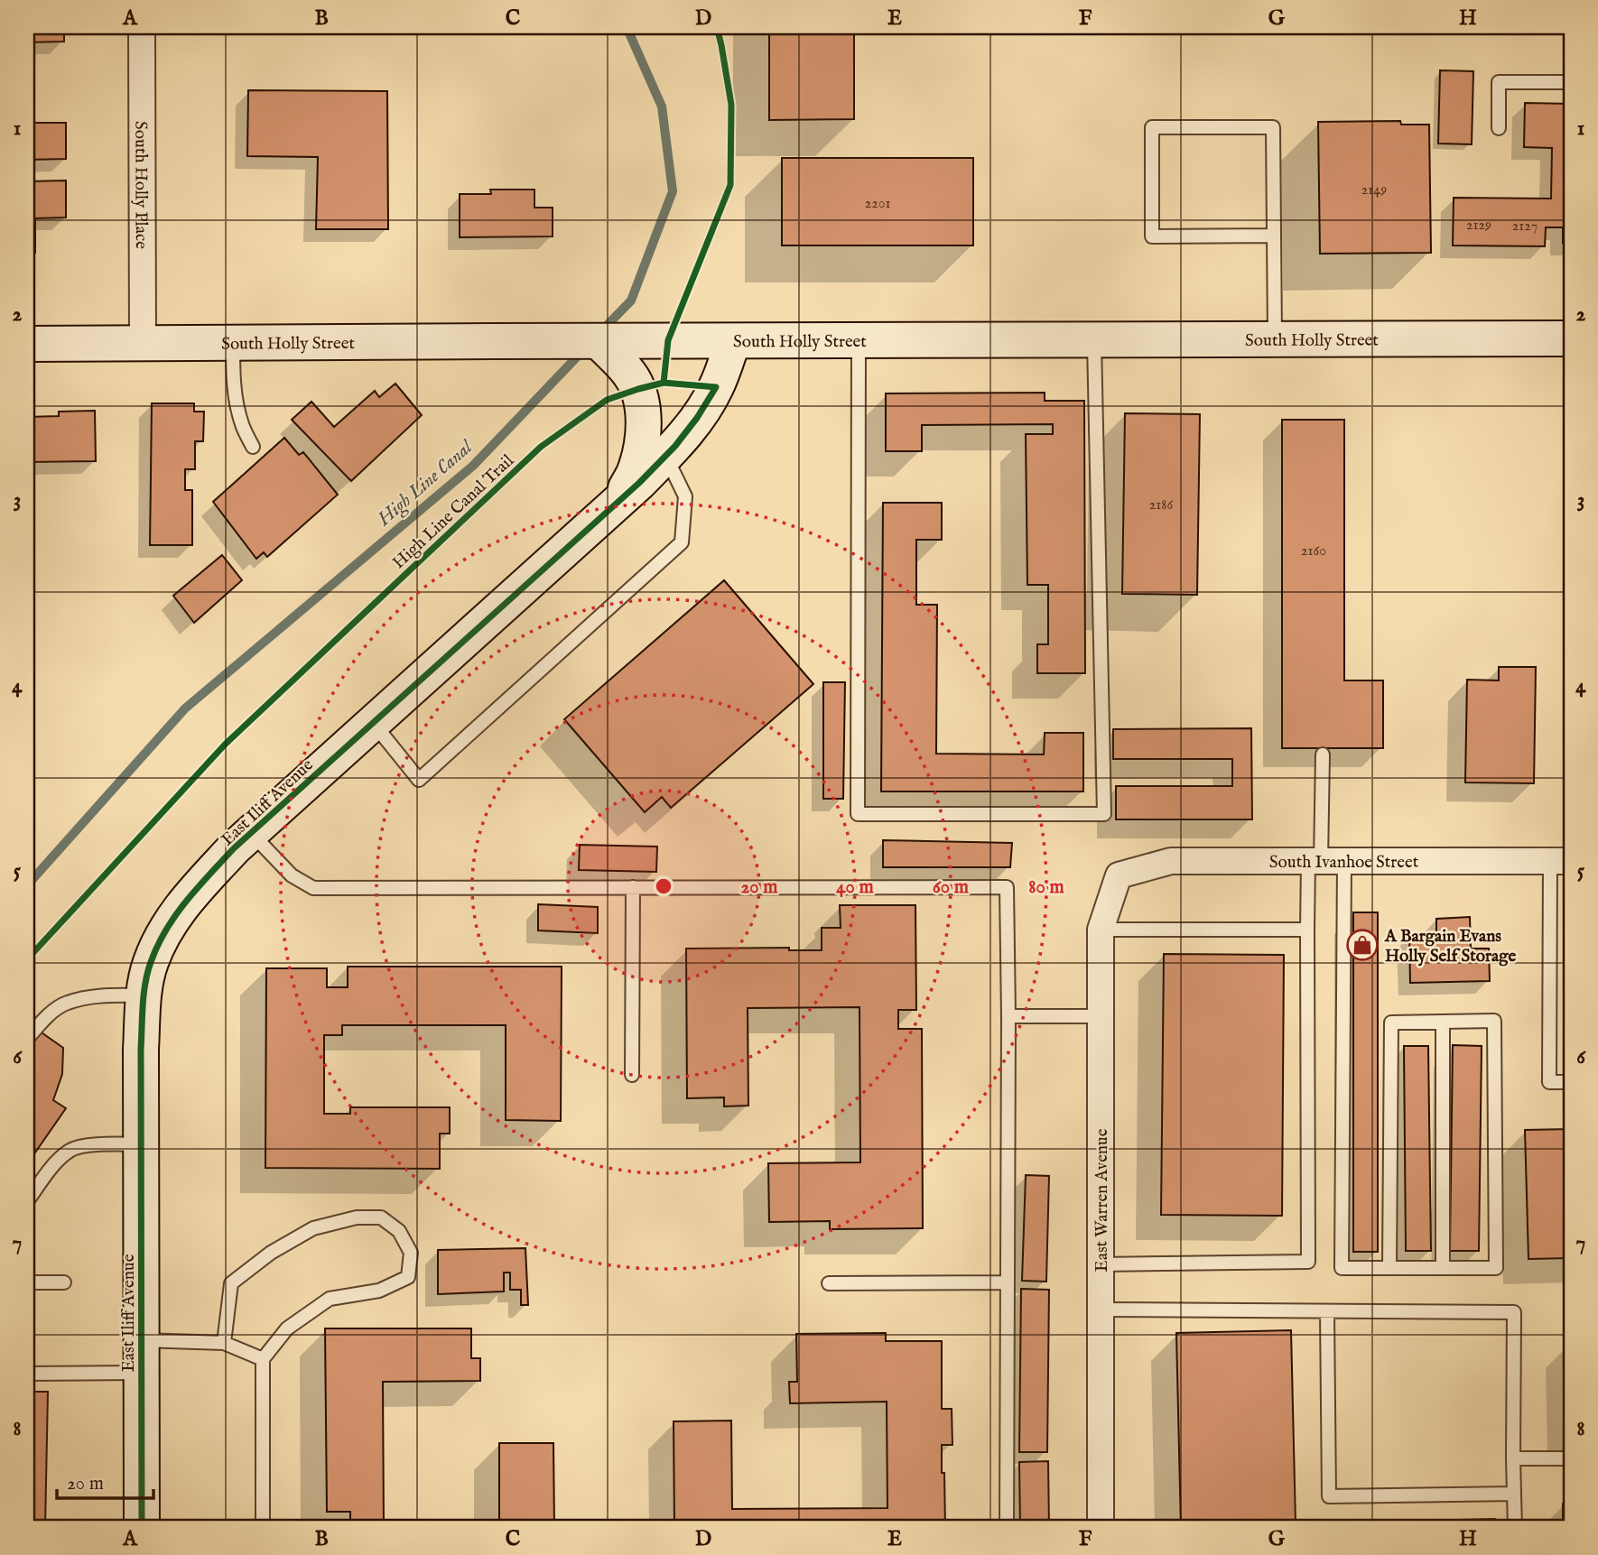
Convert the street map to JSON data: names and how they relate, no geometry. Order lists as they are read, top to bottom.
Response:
{
  "streets": {
    "street": [
      "South Holly Place",
      "South Holly Street",
      "East Iliff Avenue",
      "South Ivanhoe Street",
      "East Warren Avenue"
    ],
    "cycle path": ["High Line Canal Trail"]
  },
  "crossings": [
    ["South Holly Place", "South Holly Street"],
    ["South Holly Street", "East Iliff Avenue"],
    ["South Ivanhoe Street", "East Warren Avenue"]
  ],
  "water": ["High Line Canal"],
  "places": {
    "shop": ["A Bargain Evans Holly Self Storage"]
  },
  "house_numbers": [
    "2149",
    "2201",
    "2129",
    "2127",
    "2186",
    "2160"
  ],
  "scale_bar": "20 m",
  "grid": {
    "columns": [
      "A",
      "B",
      "C",
      "D",
      "E",
      "F",
      "G",
      "H"
    ],
    "rows": [
      "1",
      "2",
      "3",
      "4",
      "5",
      "6",
      "7",
      "8"
    ]
  },
  "rings": [
    "20 m",
    "40 m",
    "60 m",
    "80 m"
  ]
}
